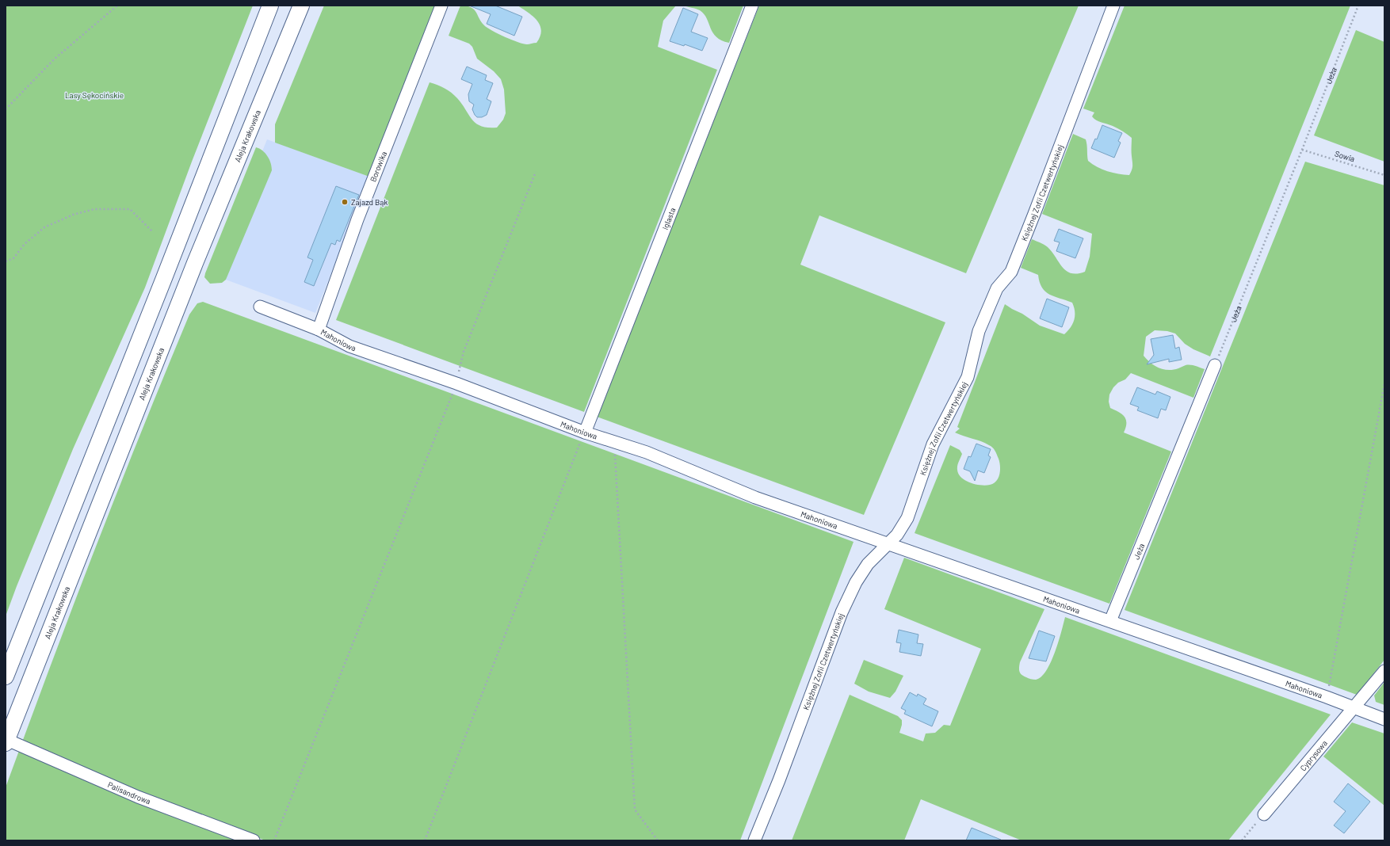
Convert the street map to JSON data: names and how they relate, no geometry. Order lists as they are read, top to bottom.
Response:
{
  "streets": {
    "main road": ["Aleja Krakowska"],
    "street": [
      "Jeża",
      "Borowika",
      "Księżnej Zofii Czetwertyńskiej",
      "Iglasta",
      "Mahoniowa",
      "Cyprysowa",
      "Palisandrowa"
    ],
    "path": ["Sowia"]
  },
  "crossings": [
    ["Jeża", "Sowia"],
    ["Jeża", "Mahoniowa"],
    ["Aleja Krakowska", "Palisandrowa"],
    ["Borowika", "Mahoniowa"],
    ["Księżnej Zofii Czetwertyńskiej", "Mahoniowa"],
    ["Iglasta", "Mahoniowa"],
    ["Mahoniowa", "Cyprysowa"]
  ],
  "parks": ["Lasy Sękocińskie"],
  "places": ["Zajazd Bąk"]
}
